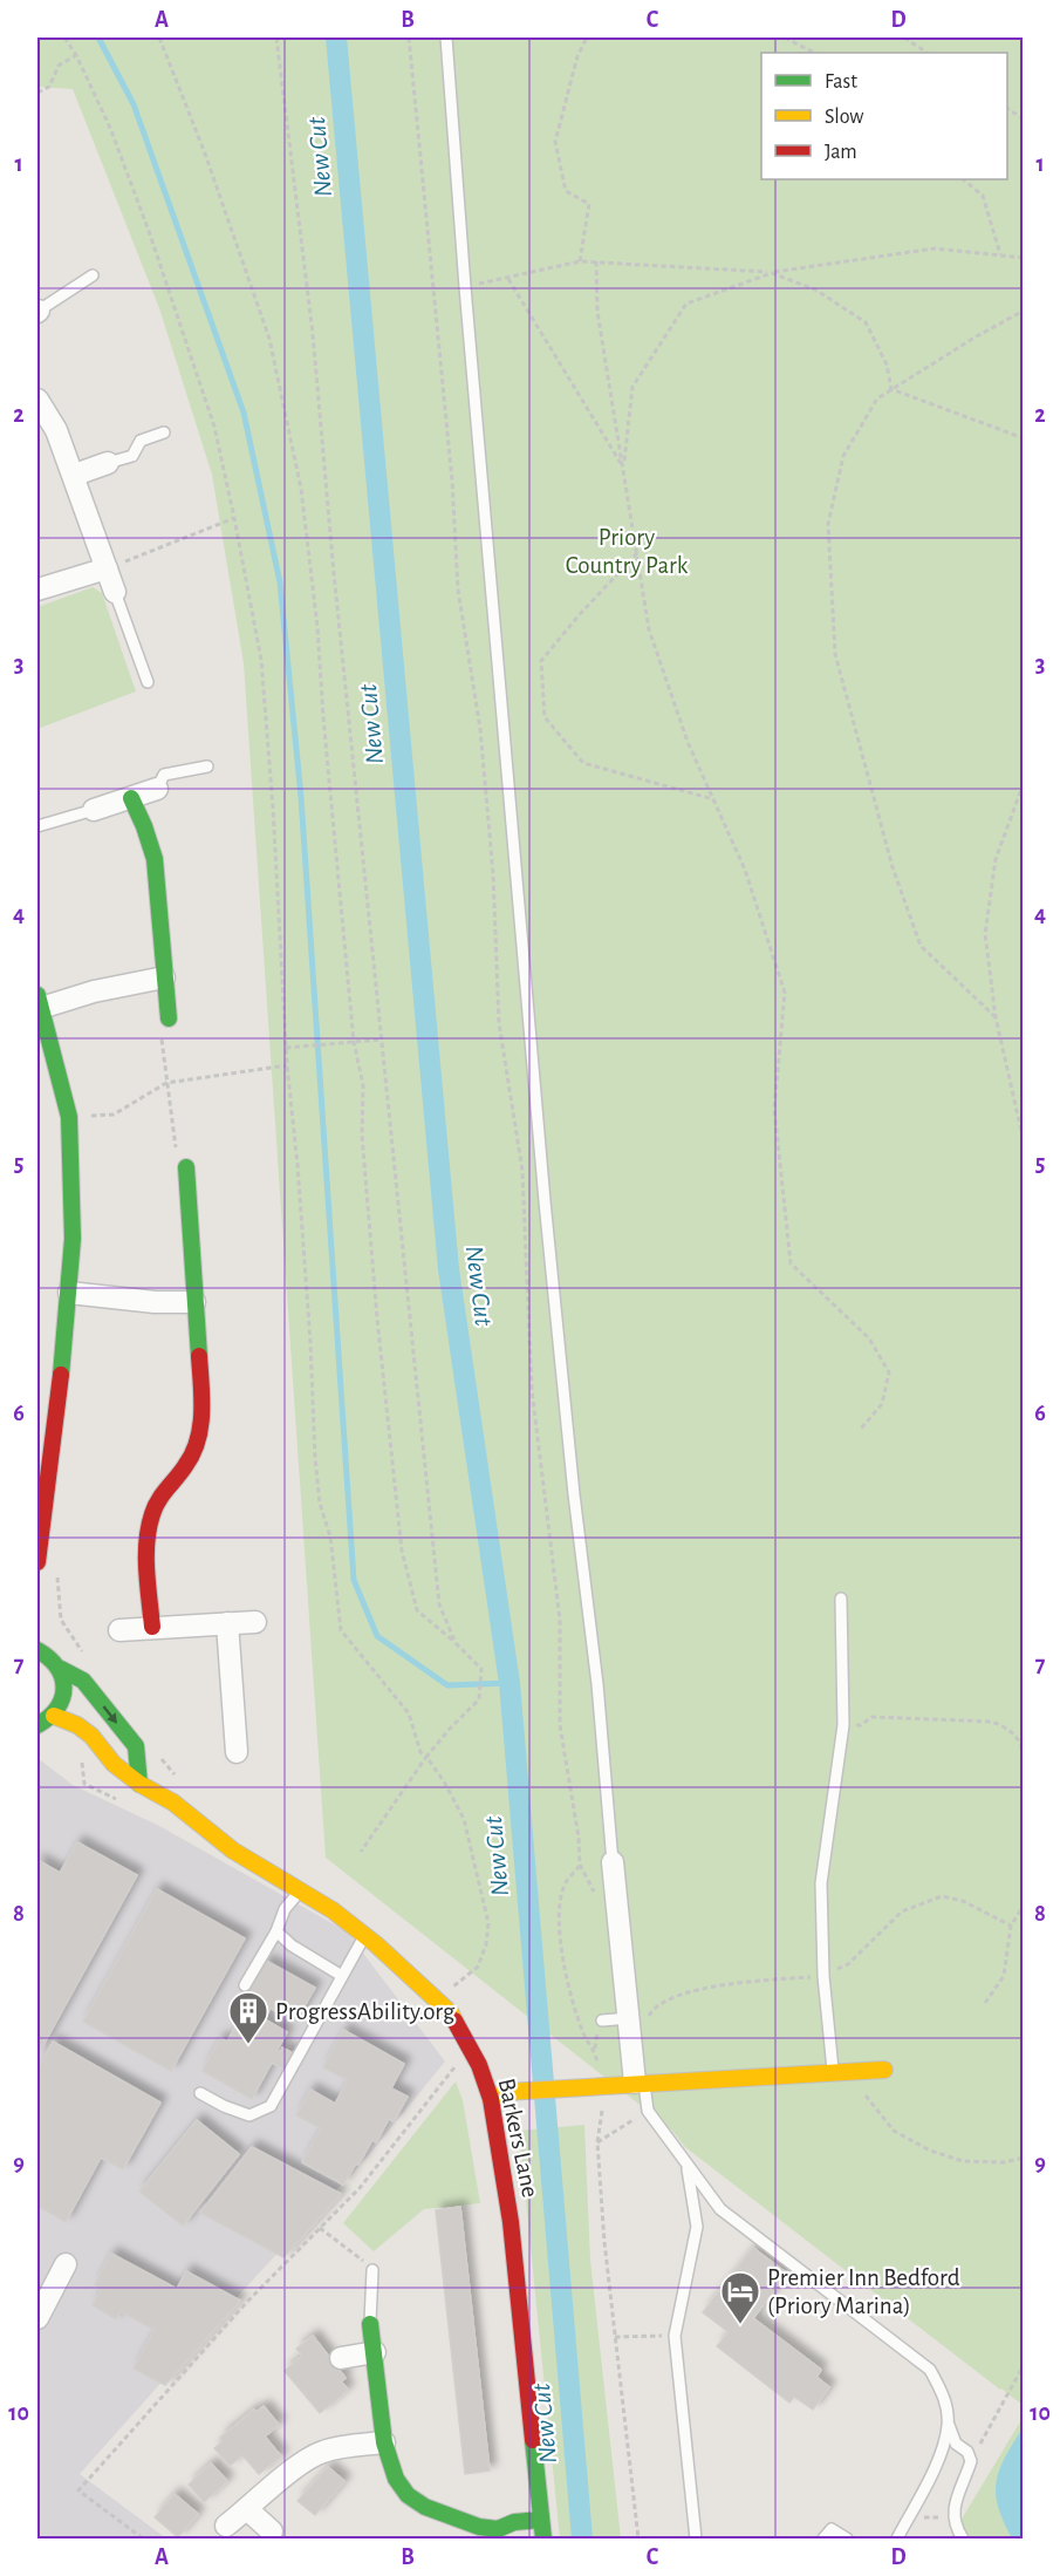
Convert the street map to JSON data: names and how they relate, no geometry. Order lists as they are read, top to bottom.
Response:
{
  "streets": {
    "street": ["Barkers Lane"]
  },
  "water": ["New Cut"],
  "parks": ["Priory Country Park"],
  "places": {
    "building": ["ProgressAbility.org"],
    "hotel": ["Premier Inn Bedford (Priory Marina)"]
  },
  "legend": ["Fast", "Slow", "Jam"],
  "grid": {
    "columns": [
      "A",
      "B",
      "C",
      "D"
    ],
    "rows": [
      "1",
      "2",
      "3",
      "4",
      "5",
      "6",
      "7",
      "8",
      "9",
      "10"
    ]
  }
}
